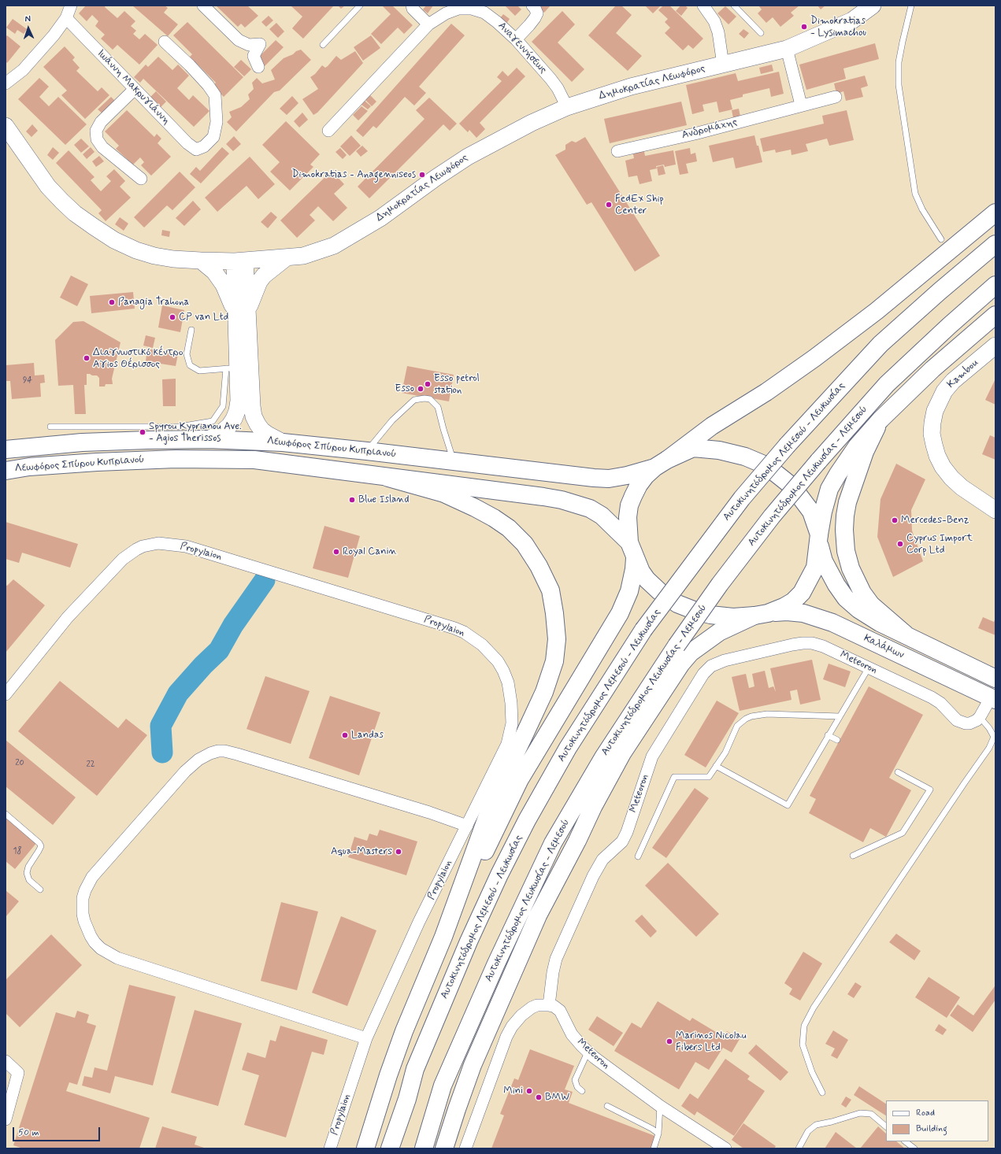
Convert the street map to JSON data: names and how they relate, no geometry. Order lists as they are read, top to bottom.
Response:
{
  "streets": {
    "main road": [
      "Λεωφόρος Σπύρου Κυπριανού",
      "Αυτοκινητόδρομος Λεμεσού - Λευκωσίας",
      "Αυτοκινητόδρομος Λευκωσίας - Λεμεσού",
      "Καλάμων"
    ],
    "street": [
      "Αναγεννήσεως",
      "Δημοκρατίας Λεωφόρος",
      "Ιωάννη Μακρυγιάννη",
      "Ανδρομάχης",
      "Kambou",
      "Propylaion",
      "Meteoron"
    ]
  },
  "crossings": [
    ["Αναγεννήσεως", "Δημοκρατίας Λεωφόρος"],
    ["Λεωφόρος Σπύρου Κυπριανού", "Καλάμων"]
  ],
  "places": [
    "Dimokratias - Lysimachou",
    "Dimokratias - Anagenniseos",
    "FedEx Ship Center",
    "Panagia Trahona",
    "CP van Ltd",
    "Διαγνωστικό κέντρο Αγios Θέρισσος",
    "Esso petrol station",
    "Esso",
    "Spyrou Kyprianou Ave. - Agios Therissos",
    "Blue Island",
    "Mercedes-Benz",
    "Cyprus Import Corp Ltd",
    "Royal Canin",
    "Landas",
    "Aqua-Masters",
    "Marinos Nicolau Fibers Ltd",
    "Mini",
    "BMW"
  ],
  "house_numbers": [
    "94",
    "20",
    "22",
    "18"
  ],
  "legend": ["Road", "Building"],
  "scale_bar": "50 m",
  "north": "top"
}
